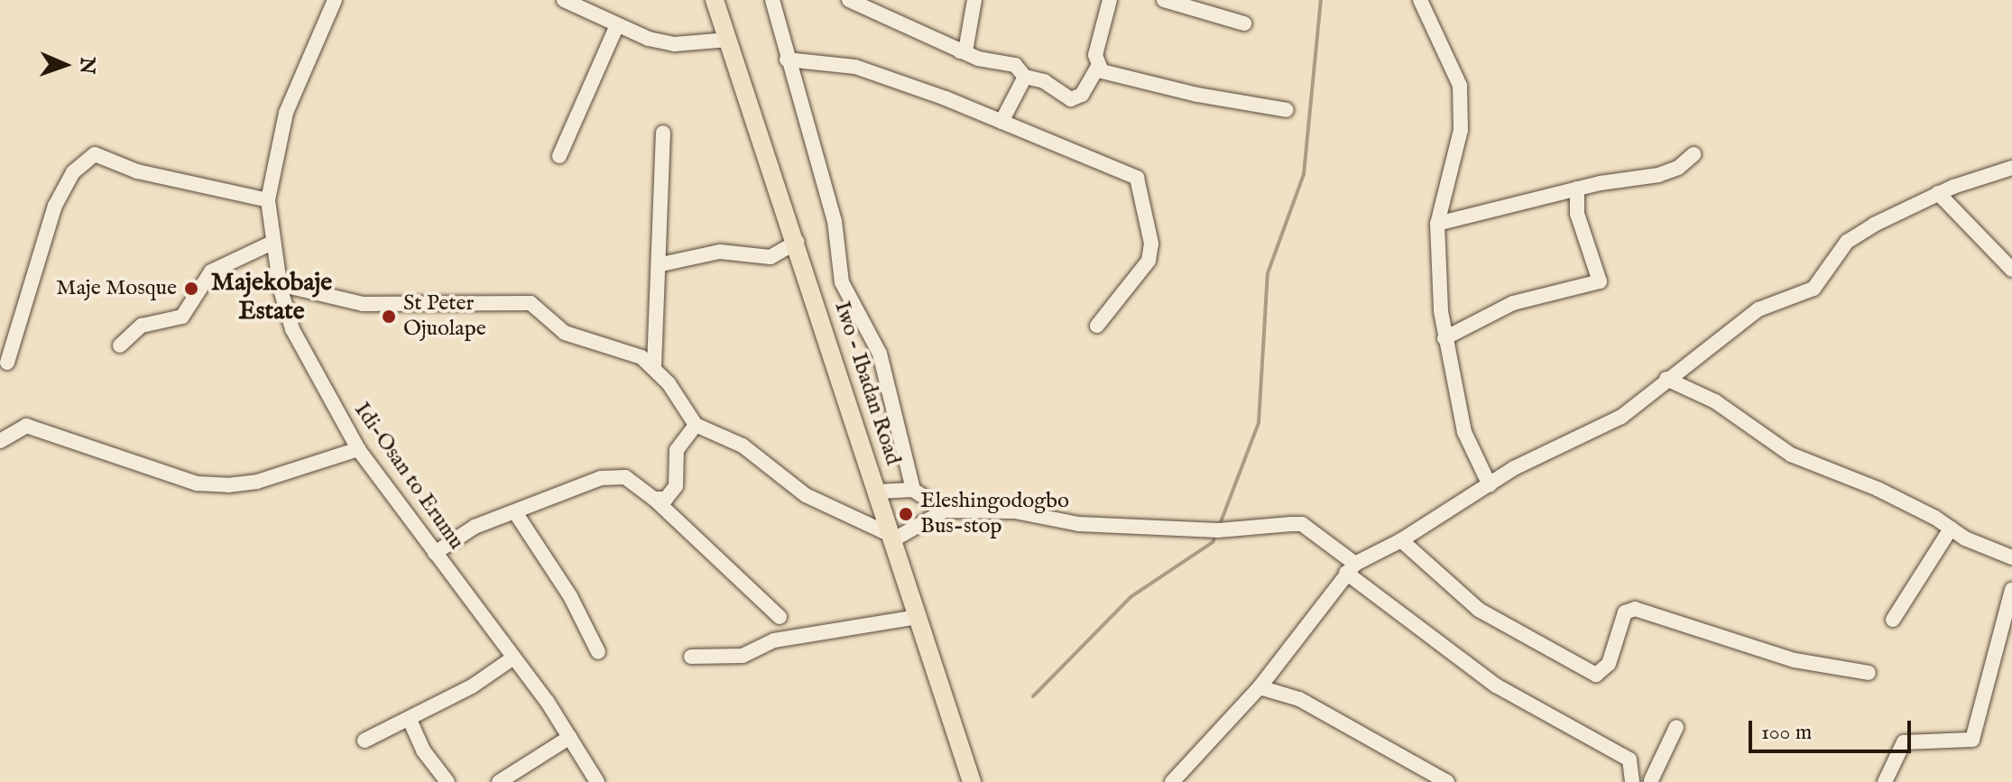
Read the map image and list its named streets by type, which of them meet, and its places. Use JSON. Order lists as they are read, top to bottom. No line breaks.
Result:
{"streets":{"main road":["Iwo - Ibadan Road"],"street":["Idi-Osan to Erumu"]},"districts":["Majekobaje Estate"],"places":["Maje Mosque","St Peter Ojuolape","Eleshingodogbo Bus-stop"],"scale_bar":"100 m","north":"right"}
